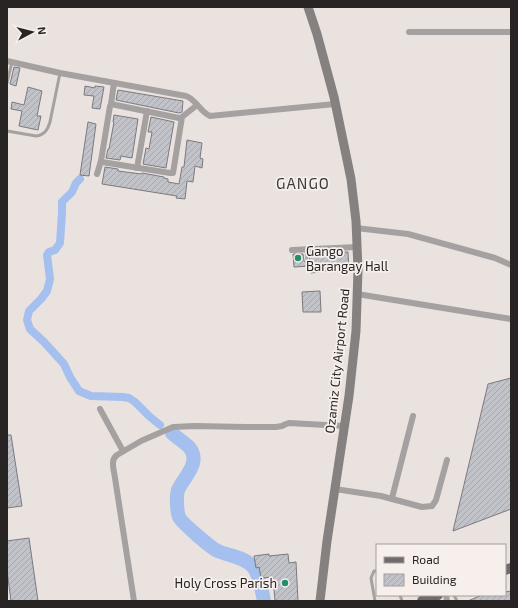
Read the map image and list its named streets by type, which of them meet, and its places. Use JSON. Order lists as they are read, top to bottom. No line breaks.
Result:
{"streets":{"main road":["Ozamiz City Airport Road"]},"districts":["GANGO"],"places":["Gango Barangay Hall","Holy Cross Parish"],"legend":["Road","Building"],"north":"right"}
